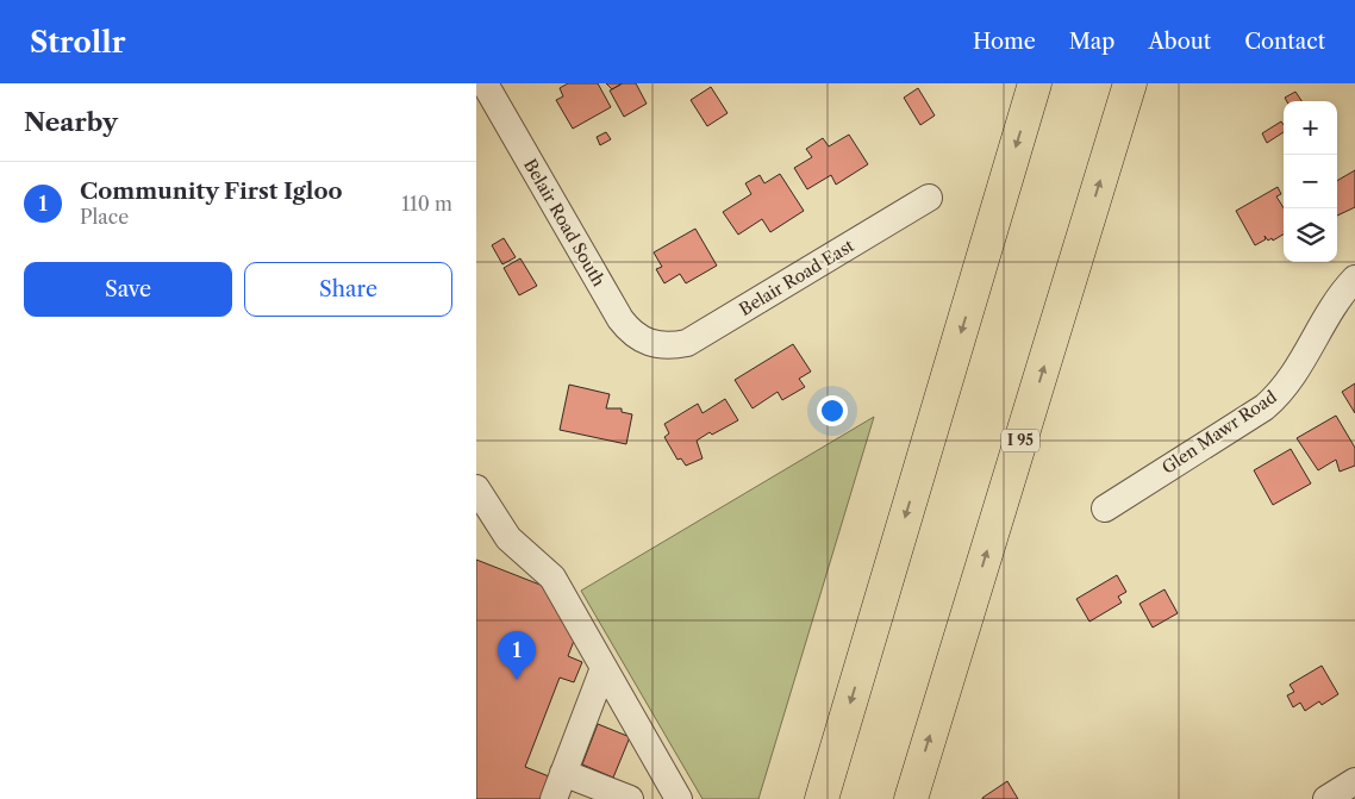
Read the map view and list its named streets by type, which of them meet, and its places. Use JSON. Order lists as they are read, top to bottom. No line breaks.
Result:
{"streets":{"highway":["I 95"],"street":["Belair Road South","Belair Road East","Glen Mawr Road"]},"crossings":[["Belair Road South","Belair Road East"]],"page":{"header":"Strollr","nav":["Home","Map","About","Contact"],"heading":"Nearby","map_buttons":["+","−"],"list":[{"mark":"1","name":"Community First Igloo","note":"Place","value":"110 m"}],"buttons":["Save","Share"],"pins":"1"}}
